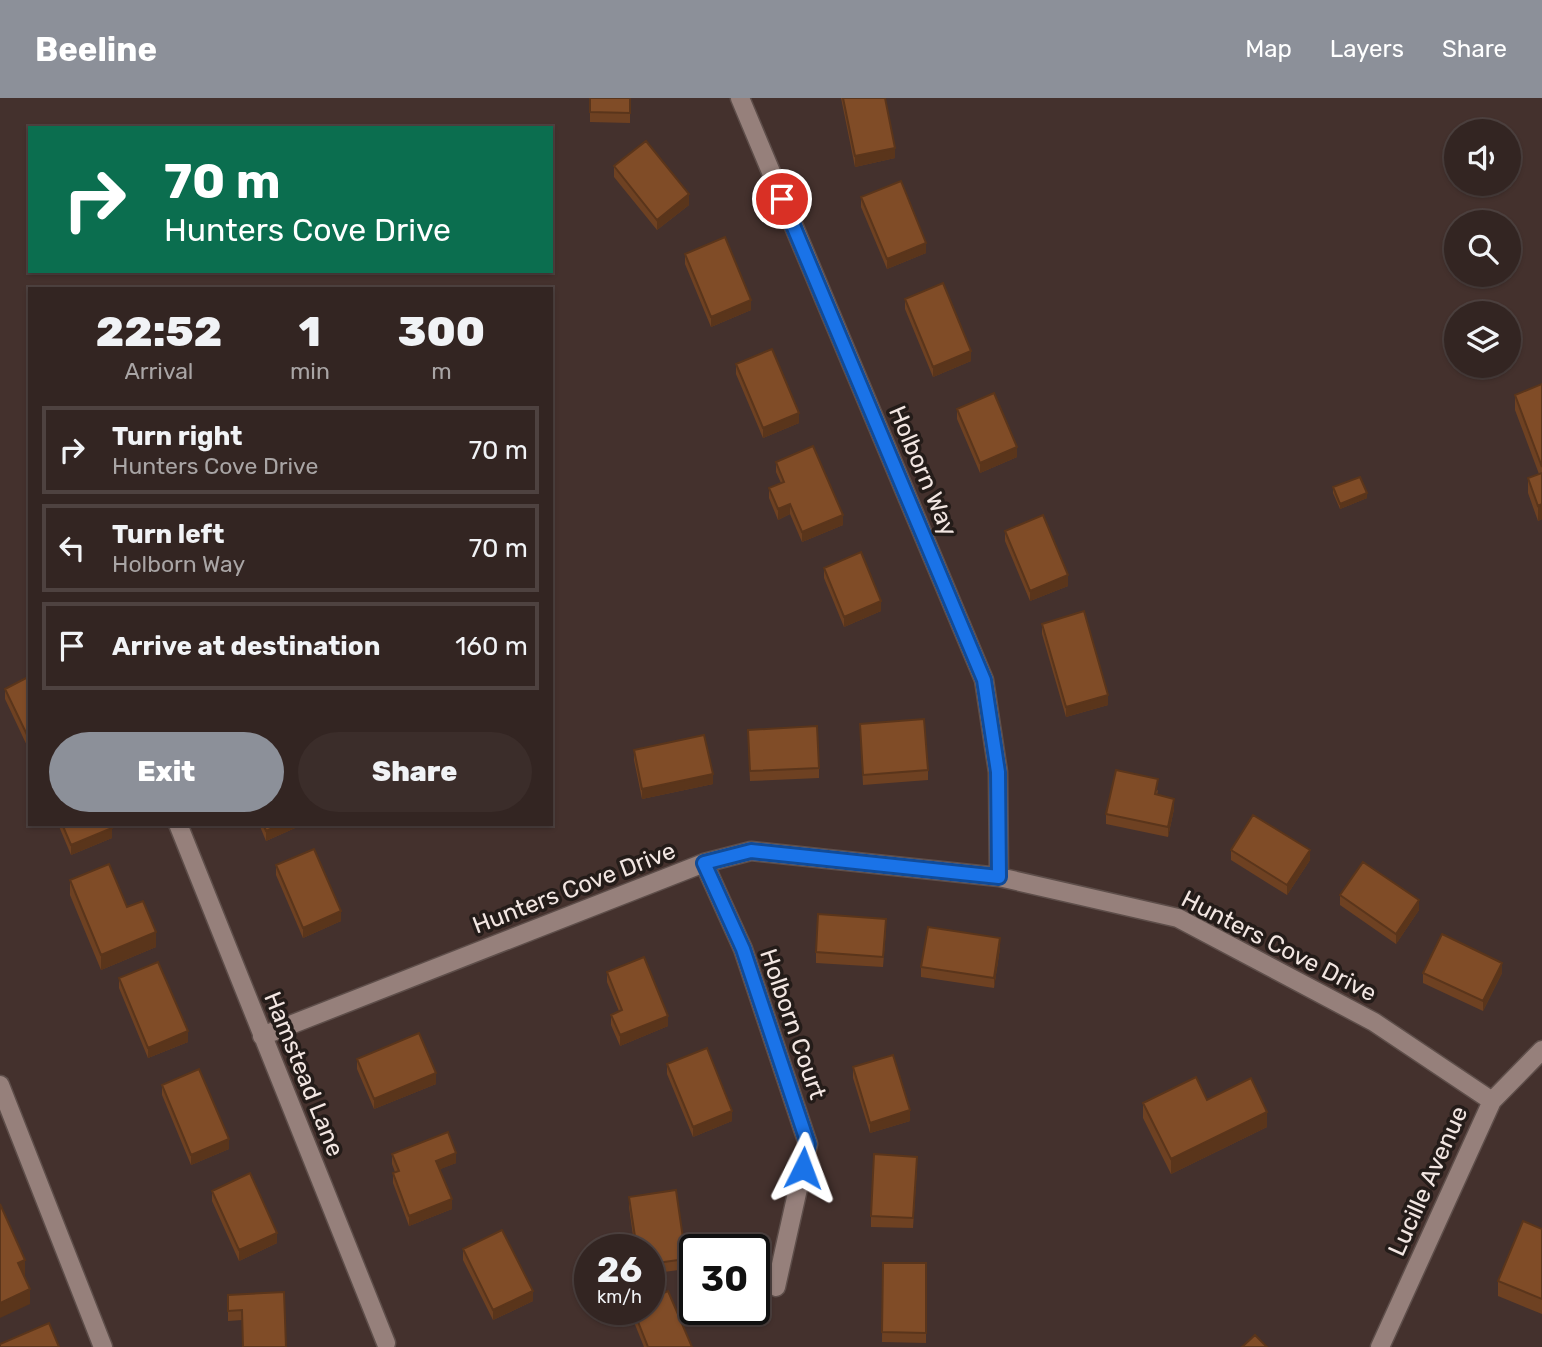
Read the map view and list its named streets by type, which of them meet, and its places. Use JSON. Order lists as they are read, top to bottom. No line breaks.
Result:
{"streets":{"street":["Holborn Way","Hunters Cove Drive","Holborn Court","Hamstead Lane","Lucille Avenue"]},"crossings":[["Holborn Way","Hunters Cove Drive"],["Hunters Cove Drive","Holborn Court"],["Hunters Cove Drive","Hamstead Lane"],["Hunters Cove Drive","Lucille Avenue"]],"page":{"header":"Beeline","nav":["Map","Layers","Share"],"turn":["70 m","Hunters Cove Drive"],"eta":["22:52","Arrival","1","min","300","m"],"list":[{"name":"Turn right","note":"Hunters Cove Drive","value":"70 m"},{"name":"Turn left","note":"Holborn Way","value":"70 m"},{"name":"Arrive at destination","value":"160 m"}],"buttons":["Exit","Share"],"speed":"26 km/h","limit":"30"}}
